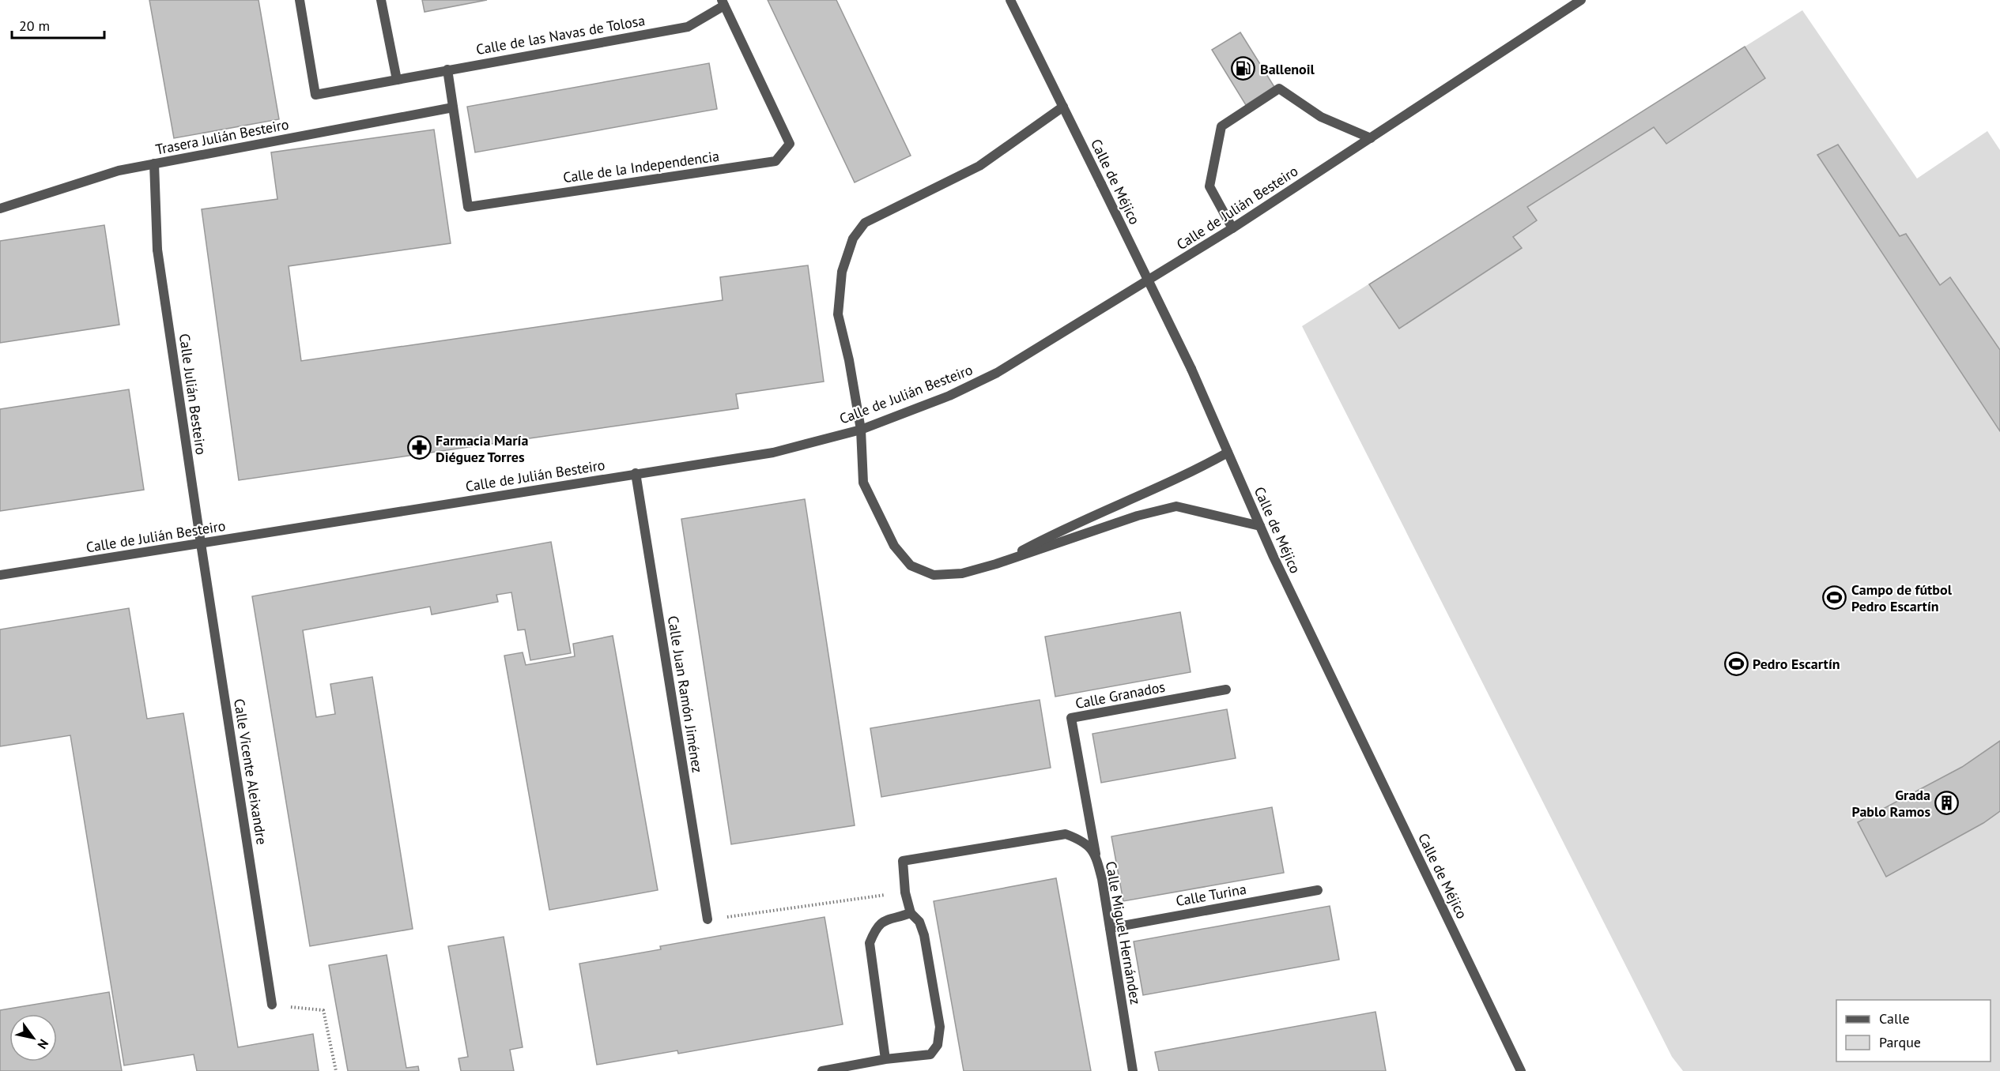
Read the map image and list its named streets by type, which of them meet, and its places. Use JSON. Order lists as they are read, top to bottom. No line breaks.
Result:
{"streets":{"street":["Calle de las Navas de Tolosa","Trasera Julián Besteiro","Calle de la Independencia","Calle de Méjico","Calle de Julián Besteiro","Calle Julián Besteiro","Calle Juan Ramón Jiménez","Calle Granados","Calle Vicente Aleixandre","Calle Turina","Calle Miguel Hernández"]},"crossings":[["Calle de las Navas de Tolosa","Calle de la Independencia"],["Trasera Julián Besteiro","Calle de la Independencia"],["Trasera Julián Besteiro","Calle Julián Besteiro"],["Calle de Julián Besteiro","Calle Julián Besteiro"],["Calle de Julián Besteiro","Calle Juan Ramón Jiménez"],["Calle de Julián Besteiro","Calle Vicente Aleixandre"],["Calle Julián Besteiro","Calle Vicente Aleixandre"],["Calle Granados","Calle Miguel Hernández"],["Calle Turina","Calle Miguel Hernández"]],"places":{"fuel station":["Ballenoil"],"pharmacy":["Farmacia María Diéguez Torres"],"sports":["Campo de fútbol Pedro Escartín","Pedro Escartín"],"building":["Grada Pablo Ramos"]},"legend":["Calle","Parque"],"scale_bar":"20 m","north":"bottom right"}
